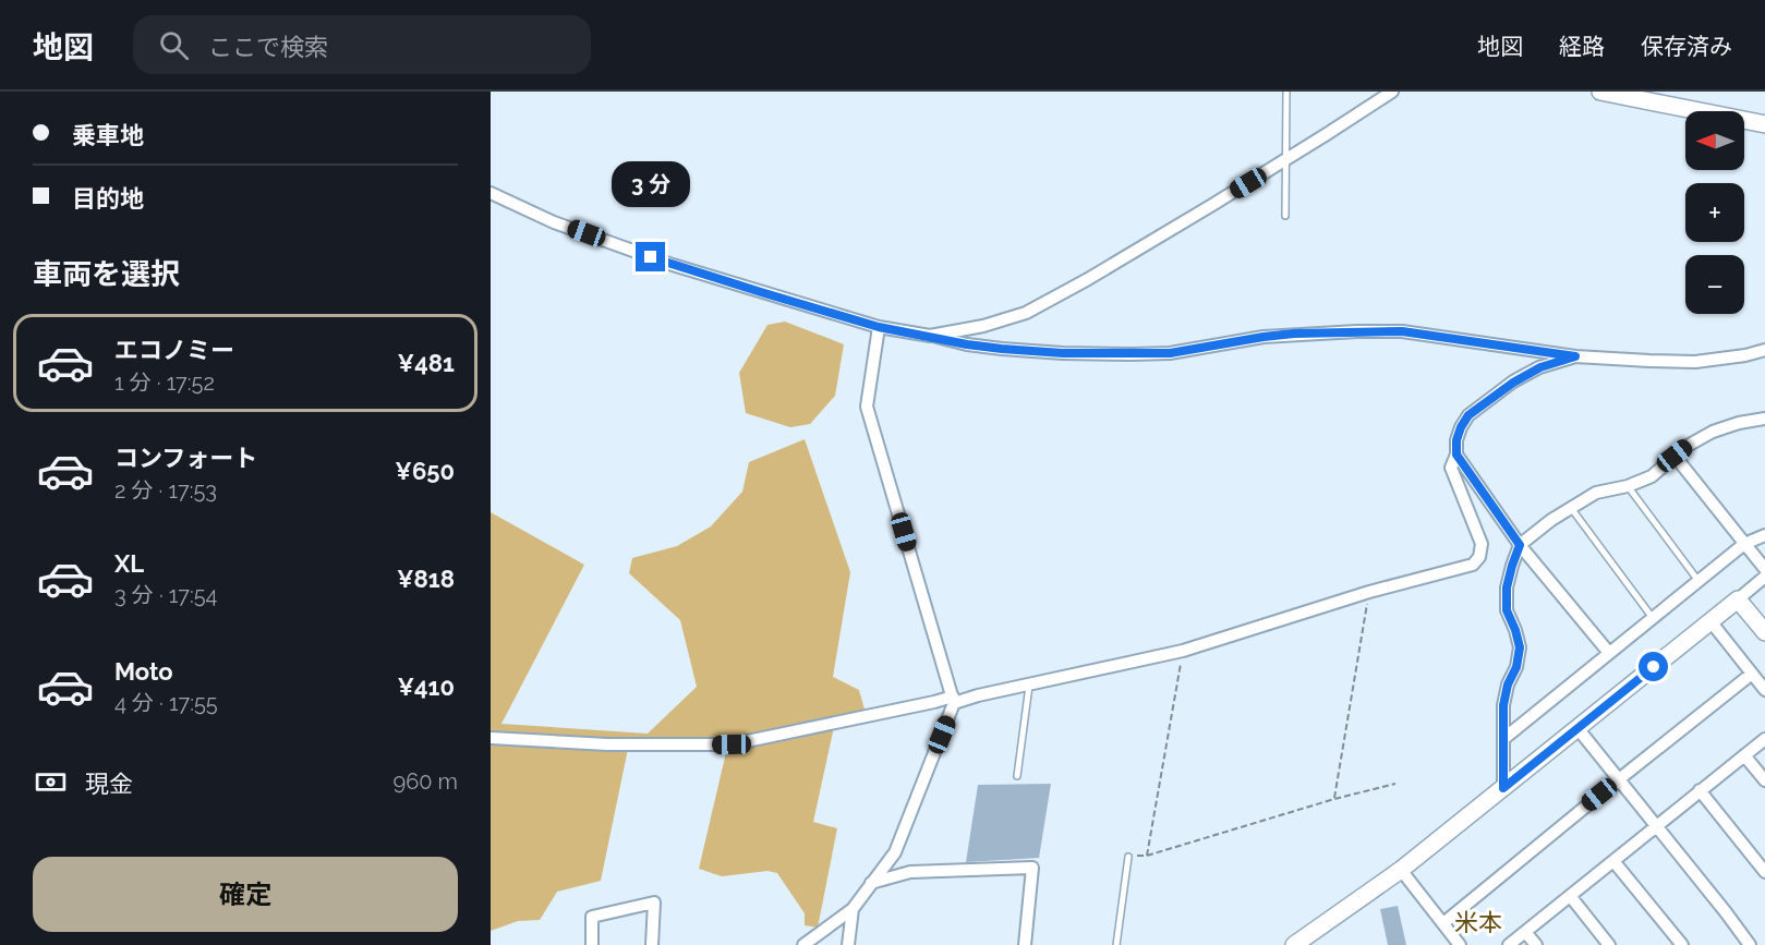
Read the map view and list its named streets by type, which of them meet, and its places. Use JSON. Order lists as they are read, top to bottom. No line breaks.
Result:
{"districts":["米本"],"north":"left","page":{"header":"地図","search":"ここで検索","nav":["地図","経路","保存済み"],"banner":["乗車地","目的地"],"map_buttons":["+","−"],"bubble":"3 分","heading":"車両を選択","list":[{"name":"エコノミー","note":"1 分 · 17:52","value":"¥481"},{"name":"コンフォート","note":"2 分 · 17:53","value":"¥650"},{"name":"XL","note":"3 分 · 17:54","value":"¥818"},{"name":"Moto","note":"4 分 · 17:55","value":"¥410"}],"pay":["現金","960 m"],"buttons":"確定"}}
